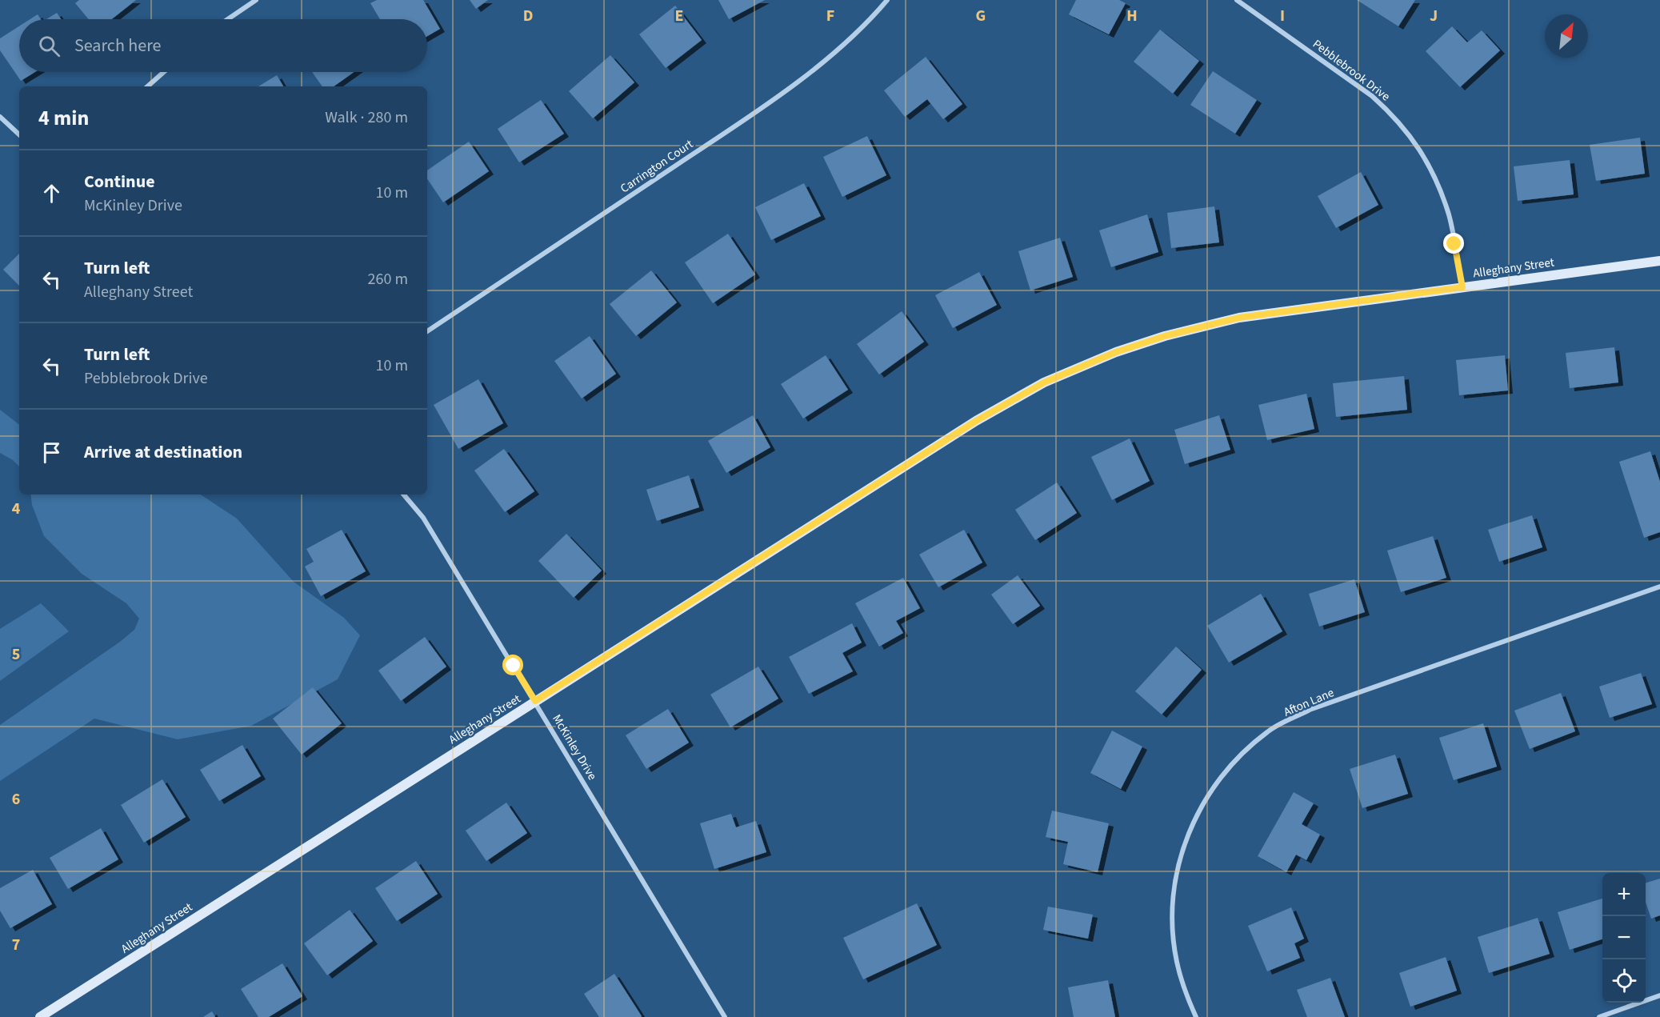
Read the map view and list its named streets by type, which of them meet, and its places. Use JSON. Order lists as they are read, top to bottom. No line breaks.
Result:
{"streets":{"street":["Pebblebrook Drive","Carrington Court","Alleghany Street","Afton Lane","McKinley Drive"]},"crossings":[["Pebblebrook Drive","Alleghany Street"],["Alleghany Street","McKinley Drive"]],"north":"top right","page":{"search":"Search here","heading":["4 min","Walk · 280 m"],"list":[["Continue","McKinley Drive","10 m"],["Turn left","Alleghany Street","260 m"],["Turn left","Pebblebrook Drive","10 m"],"Arrive at destination"],"map_buttons":["+","−"]},"grid":{"columns":["D","E","F","G","H","I","J"],"rows":["4","5","6","7"]}}
